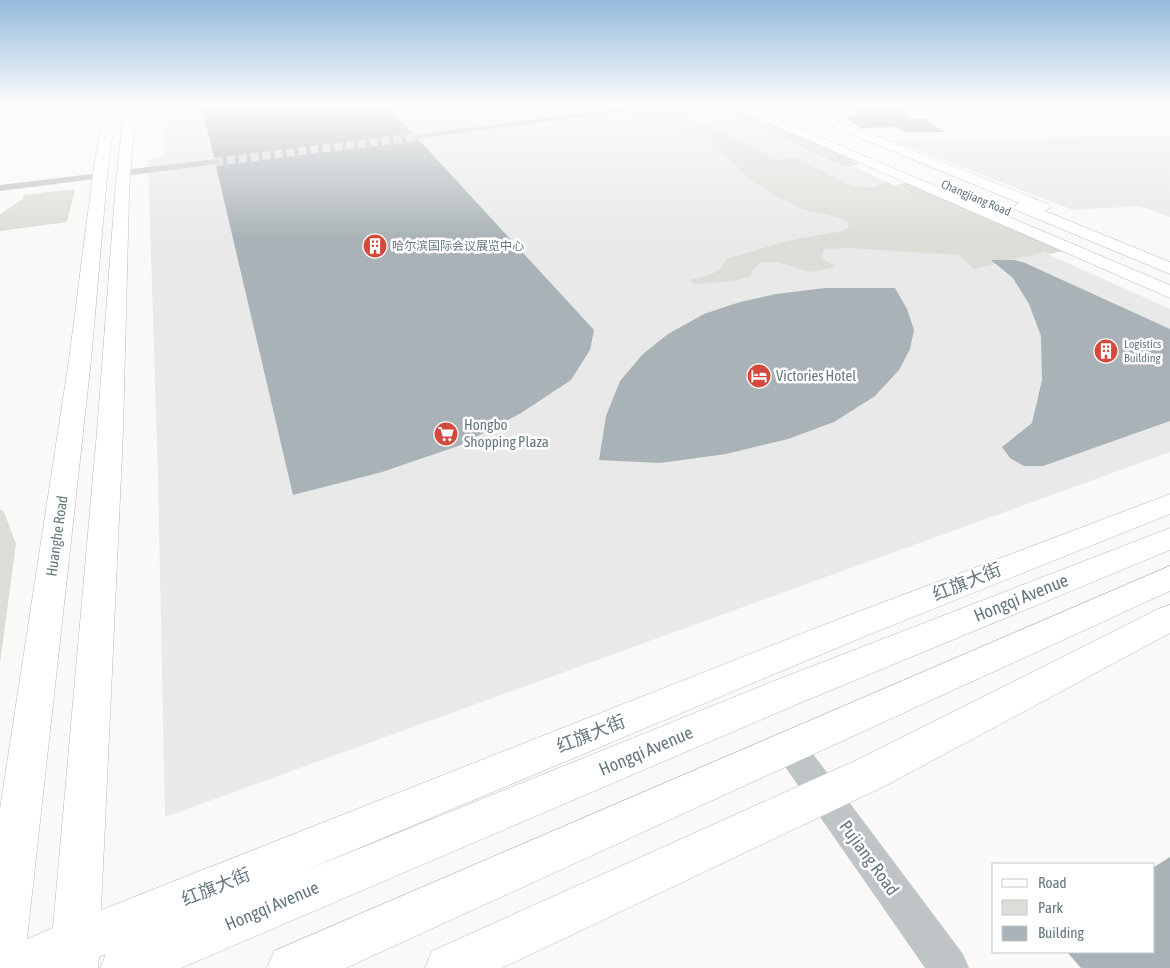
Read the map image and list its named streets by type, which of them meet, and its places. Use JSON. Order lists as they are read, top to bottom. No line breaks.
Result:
{"streets":{"main road":["Changjiang Road","Huanghe Road","红旗大街","Hongqi Avenue"],"street":["Pujiang Road"]},"crossings":[["Huanghe Road","红旗大街"]],"places":{"building":["哈尔滨国际会议展览中心","Logistics Building"],"hotel":["Victories Hotel"],"supermarket":["Hongbo Shopping Plaza"]},"legend":["Road","Park","Building"]}
